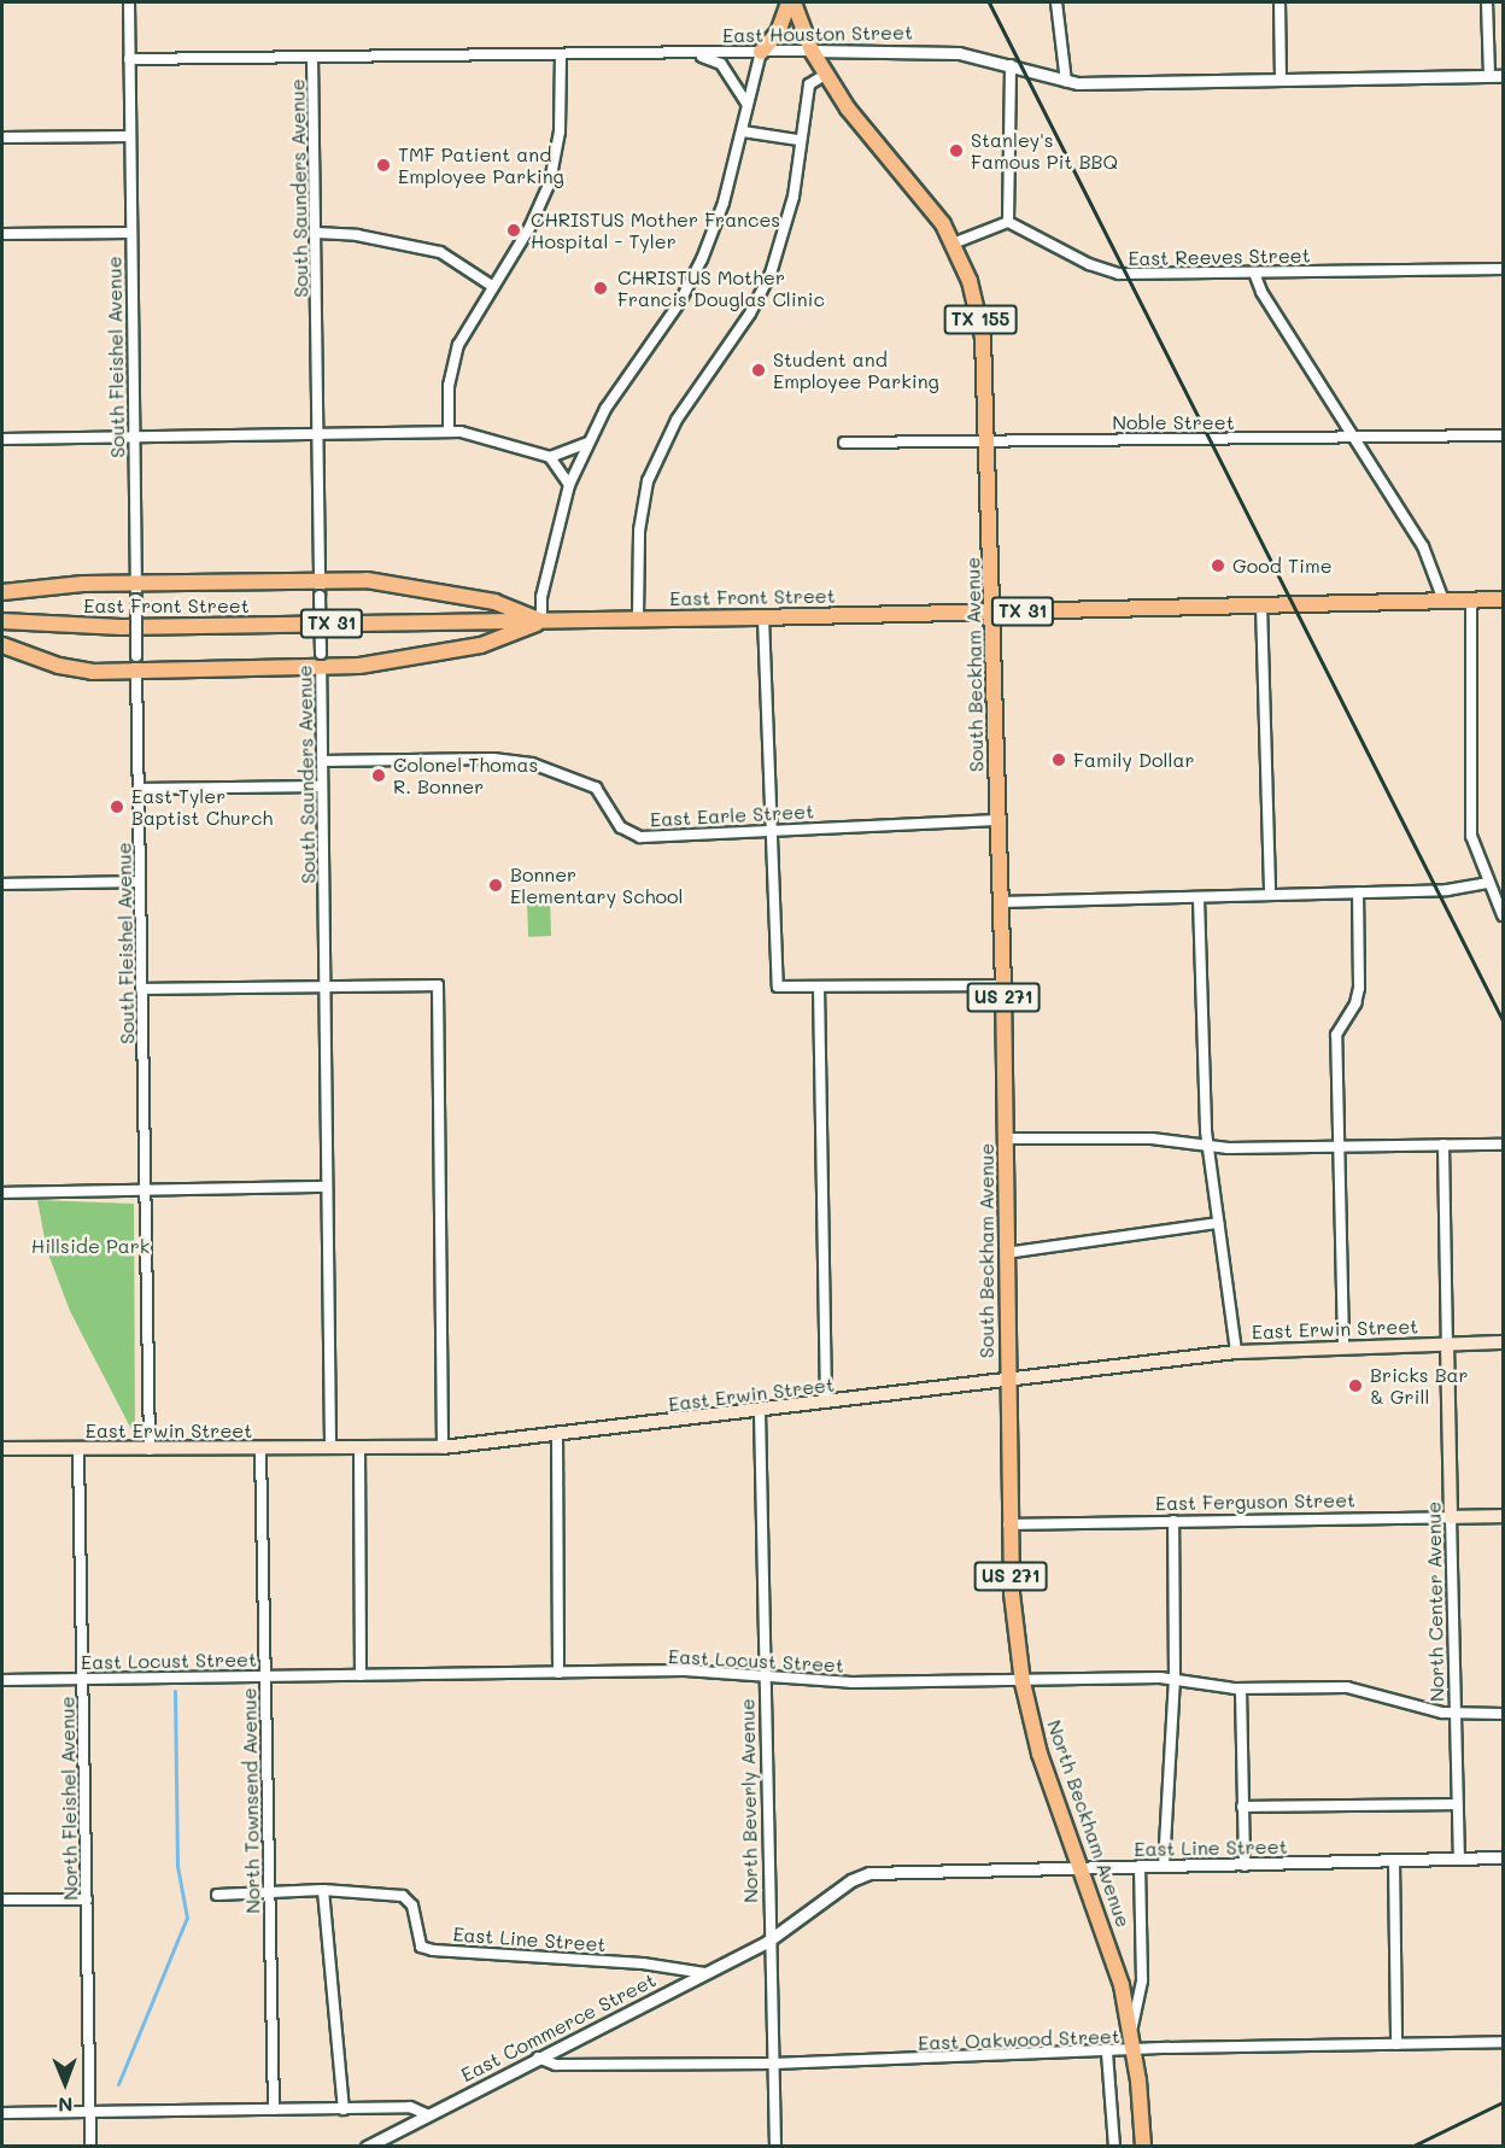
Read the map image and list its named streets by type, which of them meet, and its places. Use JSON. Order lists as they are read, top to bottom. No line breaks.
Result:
{"streets":{"main road":["TX 155","East Front Street","TX 31","South Beckham Avenue","US 271","East Erwin Street","East Ferguson Street","North Center Avenue","North Beckham Avenue"],"street":["East Houston Street","South Saunders Avenue","East Reeves Street","South Fleishel Avenue","Noble Street","East Earle Street","East Locust Street","North Fleishel Avenue","North Townsend Avenue","North Beverly Avenue","East Line Street","East Commerce Street","East Oakwood Street"]},"crossings":[["East Houston Street","South Saunders Avenue"],["East Houston Street","South Fleishel Avenue"],["East Houston Street","South Beckham Avenue"],["South Saunders Avenue","East Earle Street"],["South Saunders Avenue","East Erwin Street"],["South Fleishel Avenue","East Erwin Street"],["Noble Street","South Beckham Avenue"],["East Front Street","South Beckham Avenue"],["South Beckham Avenue","East Earle Street"],["South Beckham Avenue","East Erwin Street"],["South Beckham Avenue","North Beckham Avenue"],["East Erwin Street","North Center Avenue"],["East Erwin Street","North Fleishel Avenue"],["East Erwin Street","North Townsend Avenue"],["East Erwin Street","North Beverly Avenue"],["East Erwin Street","North Beckham Avenue"],["East Ferguson Street","North Center Avenue"],["East Ferguson Street","North Beckham Avenue"],["North Center Avenue","East Locust Street"],["North Center Avenue","East Line Street"],["East Locust Street","North Fleishel Avenue"],["East Locust Street","North Townsend Avenue"],["East Locust Street","North Beverly Avenue"],["East Locust Street","North Beckham Avenue"],["North Townsend Avenue","East Line Street"],["North Beverly Avenue","East Line Street"],["North Beverly Avenue","East Commerce Street"],["North Beverly Avenue","East Oakwood Street"],["North Beckham Avenue","East Line Street"],["North Beckham Avenue","East Oakwood Street"],["East Line Street","East Commerce Street"],["East Commerce Street","East Oakwood Street"]],"parks":["Hillside Park"],"places":["Stanley's Famous Pit BBQ","TMF Patient and Employee Parking","CHRISTUS Mother Frances Hospital - Tyler","CHRISTUS Mother Francis Douglas Clinic","Student and Employee Parking","Good Time","Family Dollar","Colonel Thomas R. Bonner","East Tyler Baptist Church","Bonner Elementary School","Bricks Bar & Grill"],"north":"bottom"}
